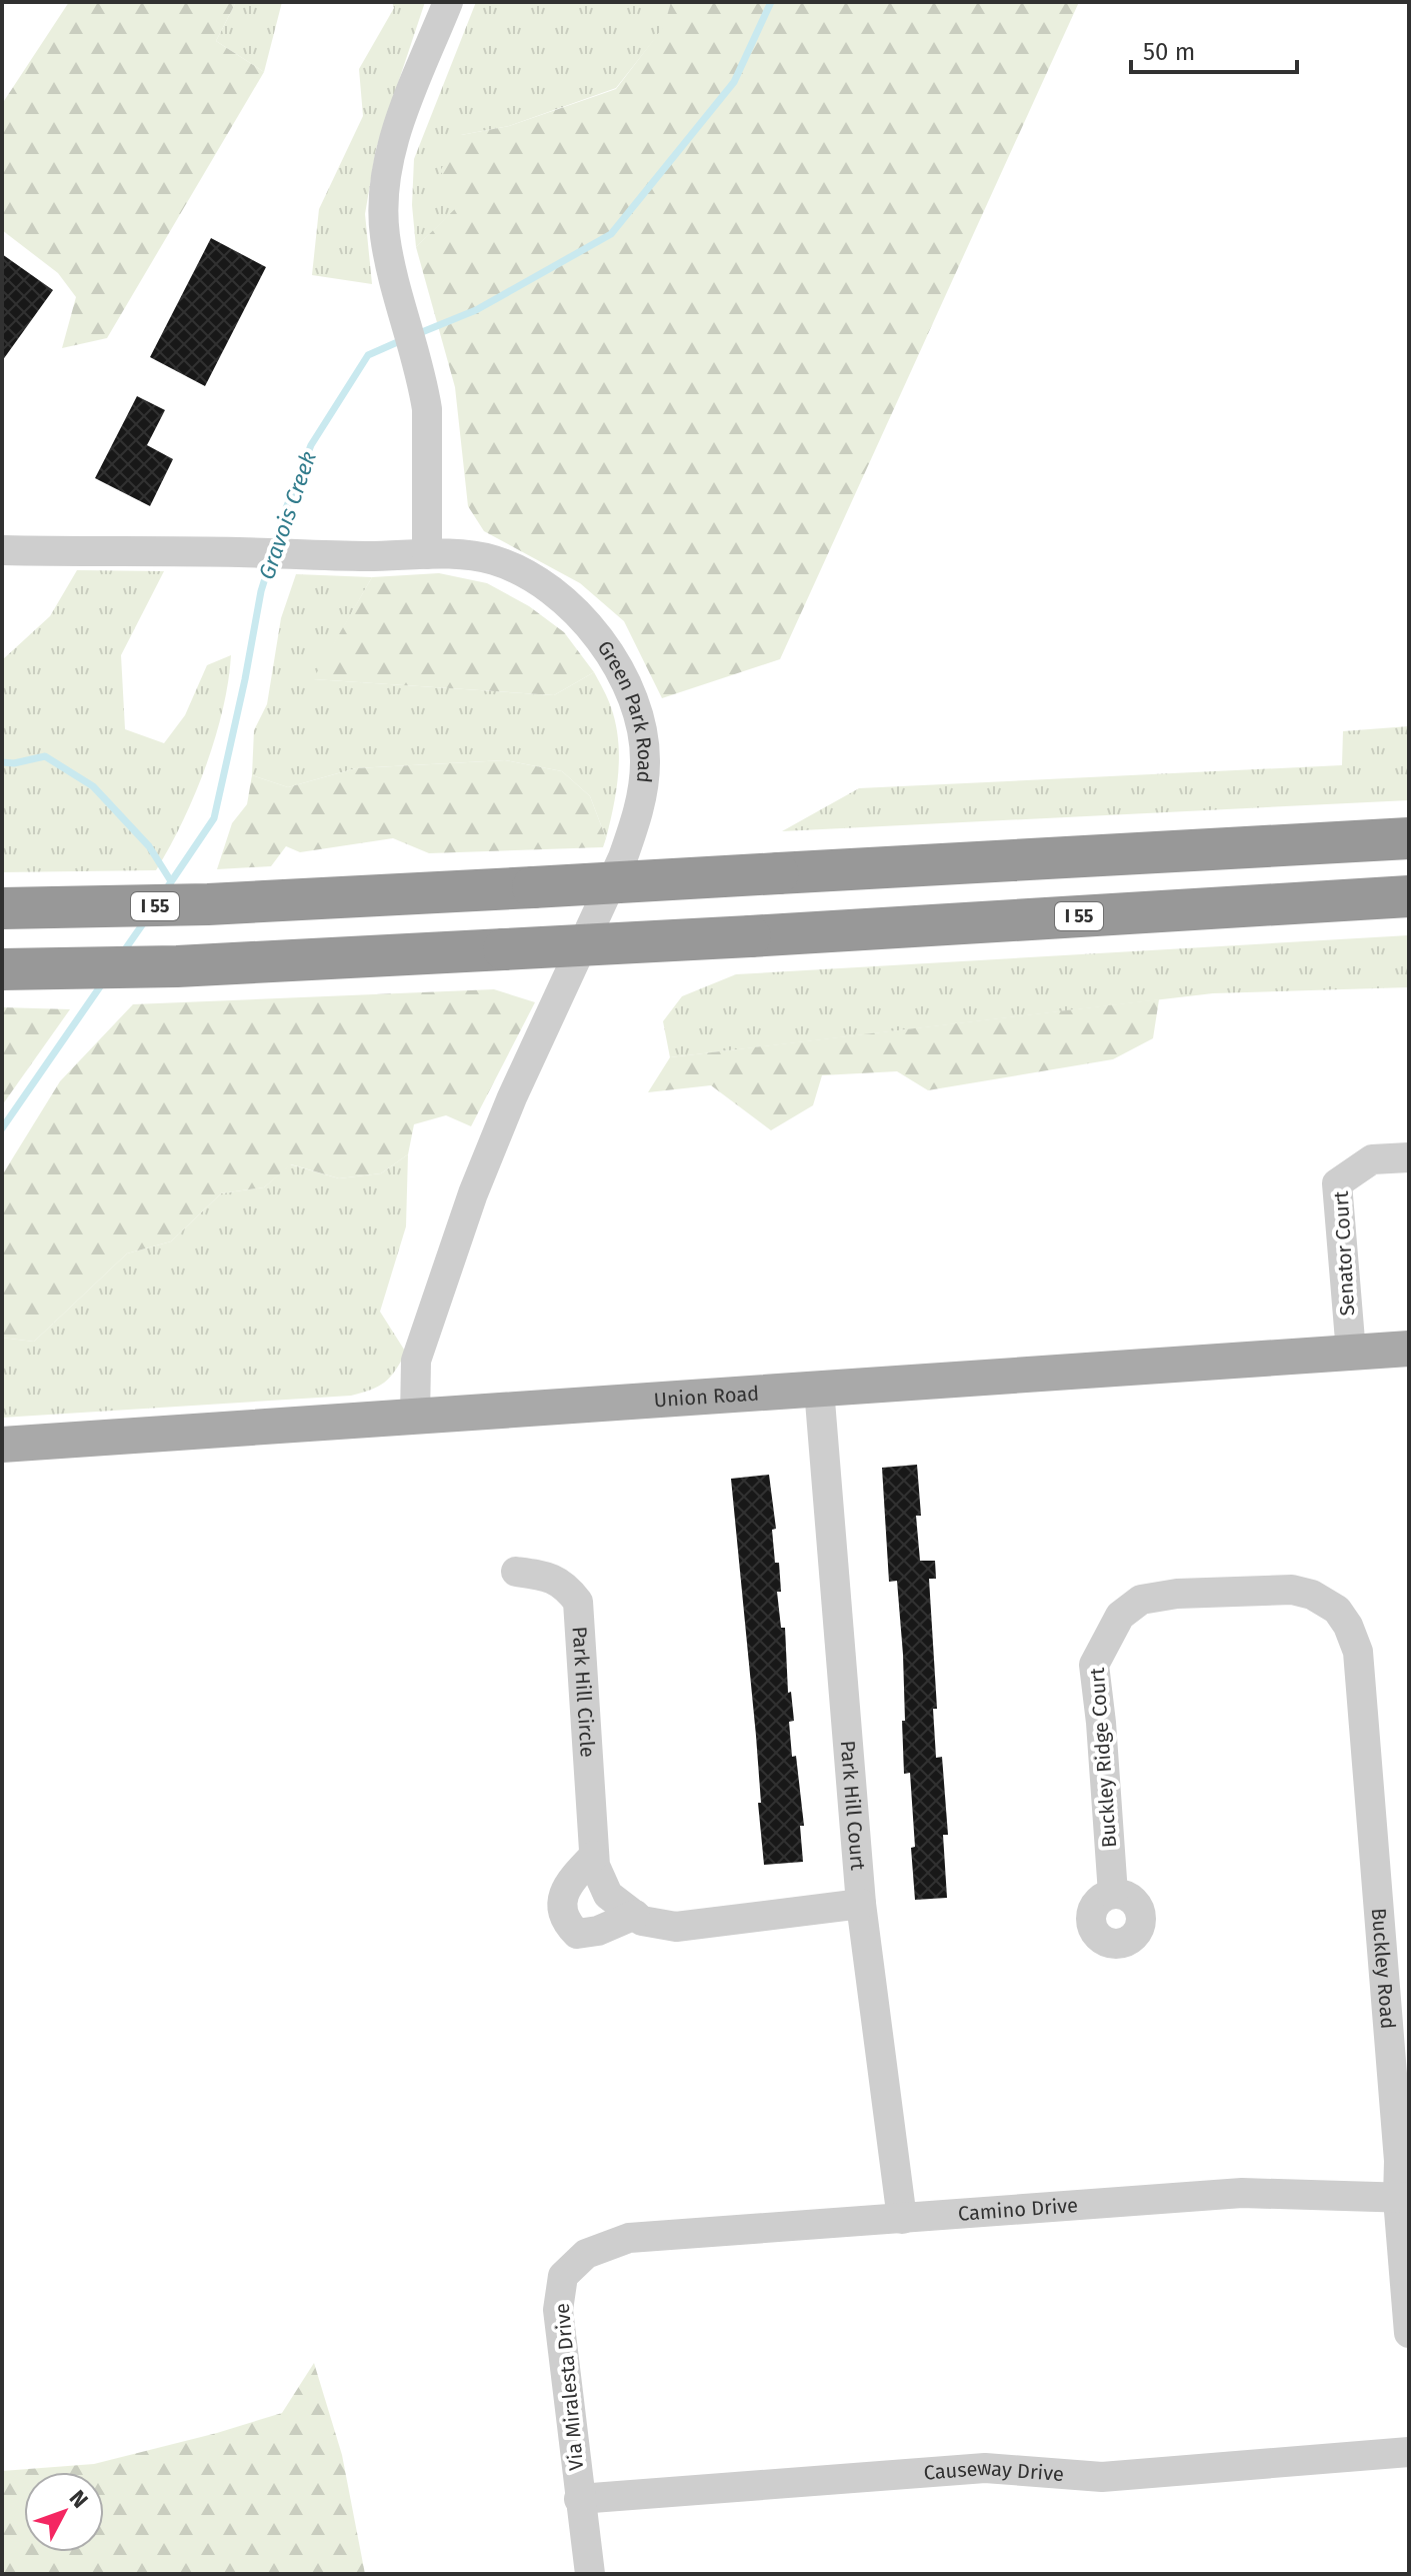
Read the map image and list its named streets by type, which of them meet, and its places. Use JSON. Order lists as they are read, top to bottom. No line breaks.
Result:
{"streets":{"highway":["I 55"],"main road":["Union Road"],"street":["Green Park Road","Senator Court","Park Hill Circle","Buckley Ridge Court","Park Hill Court","Buckley Road","Camino Drive","Via Miralesta Drive","Causeway Drive"]},"crossings":[["Green Park Road","Union Road"],["Senator Court","Union Road"],["Union Road","Park Hill Court"],["Park Hill Circle","Park Hill Court"],["Buckley Ridge Court","Buckley Road"],["Park Hill Court","Camino Drive"],["Buckley Road","Camino Drive"],["Camino Drive","Via Miralesta Drive"],["Via Miralesta Drive","Causeway Drive"]],"water":["Gravois Creek"],"scale_bar":"50 m","north":"top right"}
